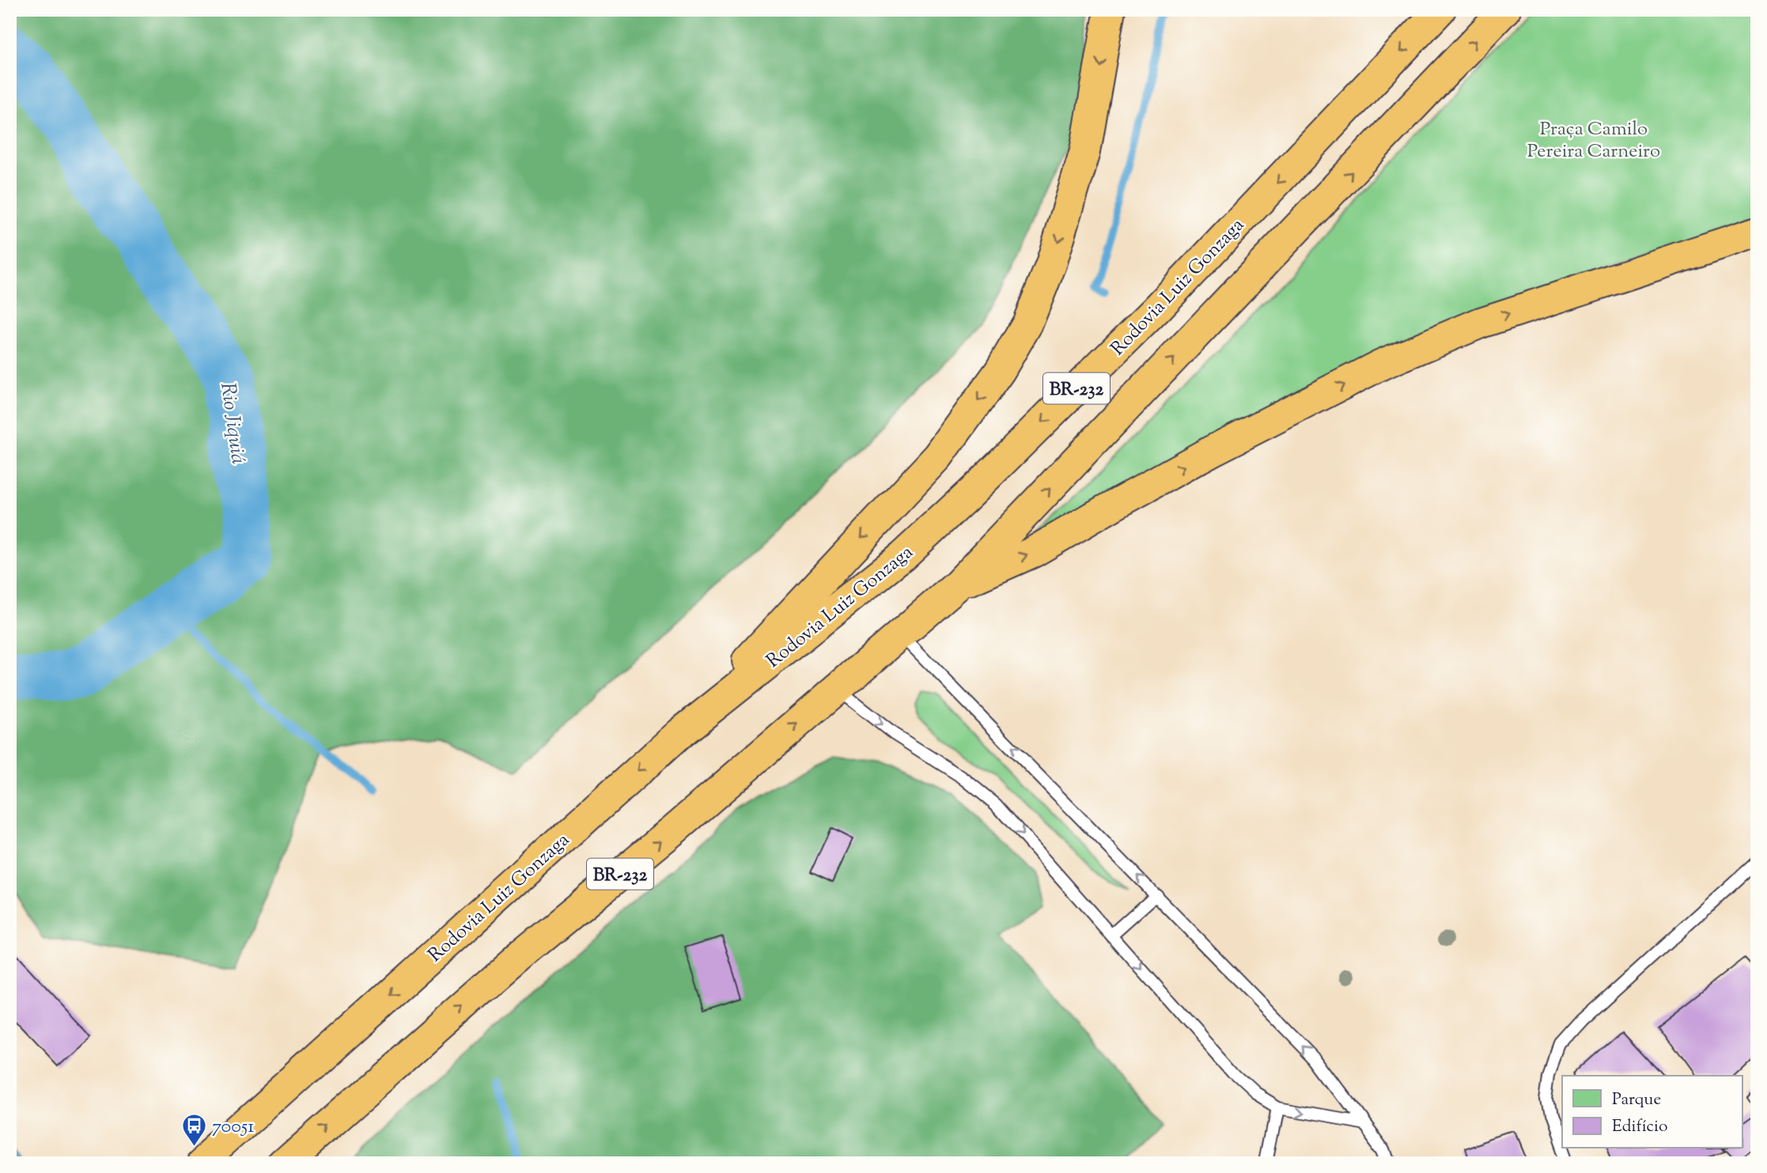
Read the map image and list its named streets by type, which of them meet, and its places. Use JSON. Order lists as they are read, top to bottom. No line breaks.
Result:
{"streets":{"highway":["Rodovia Luiz Gonzaga","BR-232"]},"water":["Rio Jiquiá"],"parks":["Praça Camilo Pereira Carneiro"],"places":{"bus stop":["70051"]},"legend":["Parque","Edifício"]}
